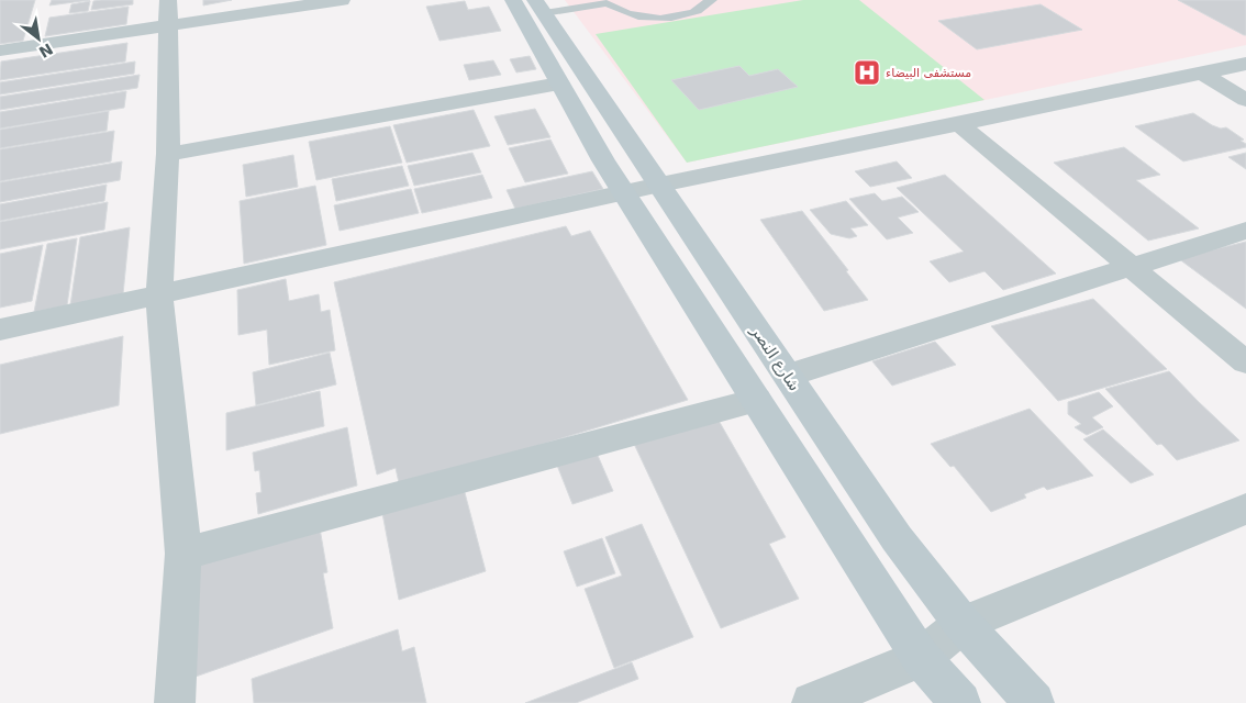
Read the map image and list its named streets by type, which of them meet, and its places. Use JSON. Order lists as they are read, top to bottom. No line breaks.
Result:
{"streets":{"street":["شارع النصر"]},"places":{"hospital":["مستشفى البيضاء"]},"north":"bottom right"}
